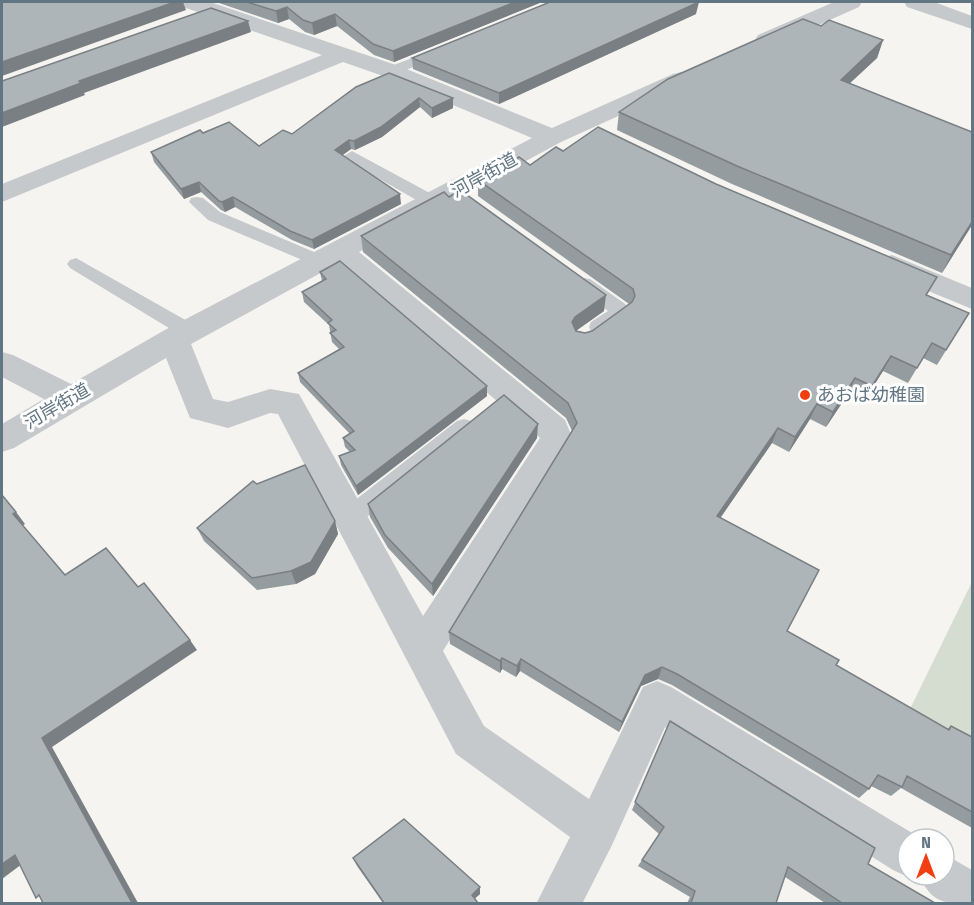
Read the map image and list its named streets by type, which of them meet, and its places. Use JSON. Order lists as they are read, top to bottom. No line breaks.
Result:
{"streets":{"street":["河岸街道"]},"places":["あおば幼稚園"],"north":"top"}
